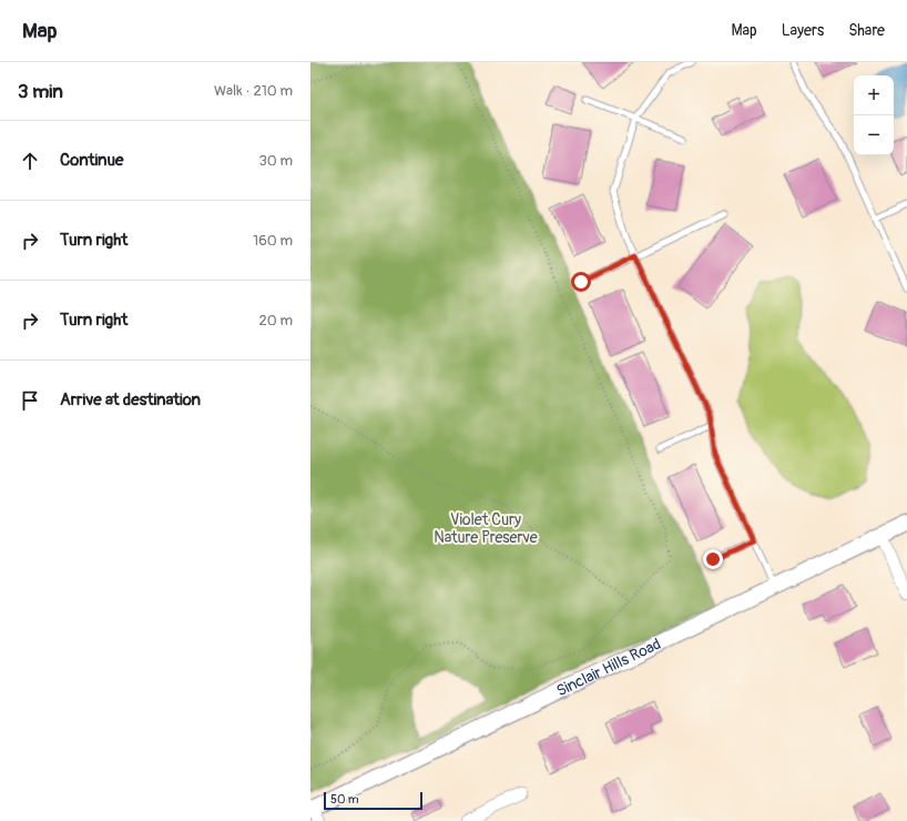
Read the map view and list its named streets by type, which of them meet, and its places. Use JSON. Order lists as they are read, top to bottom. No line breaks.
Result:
{"streets":{"street":["Sinclair Hills Road"]},"parks":["Violet Cury Nature Preserve"],"scale_bar":"50 m","page":{"header":"Map","nav":["Map","Layers","Share"],"heading":["3 min","Walk · 210 m"],"map_buttons":["+","−"],"list":[["Continue","30 m"],["Turn right","160 m"],["Turn right","20 m"],"Arrive at destination"],"scale":"50 m"}}
